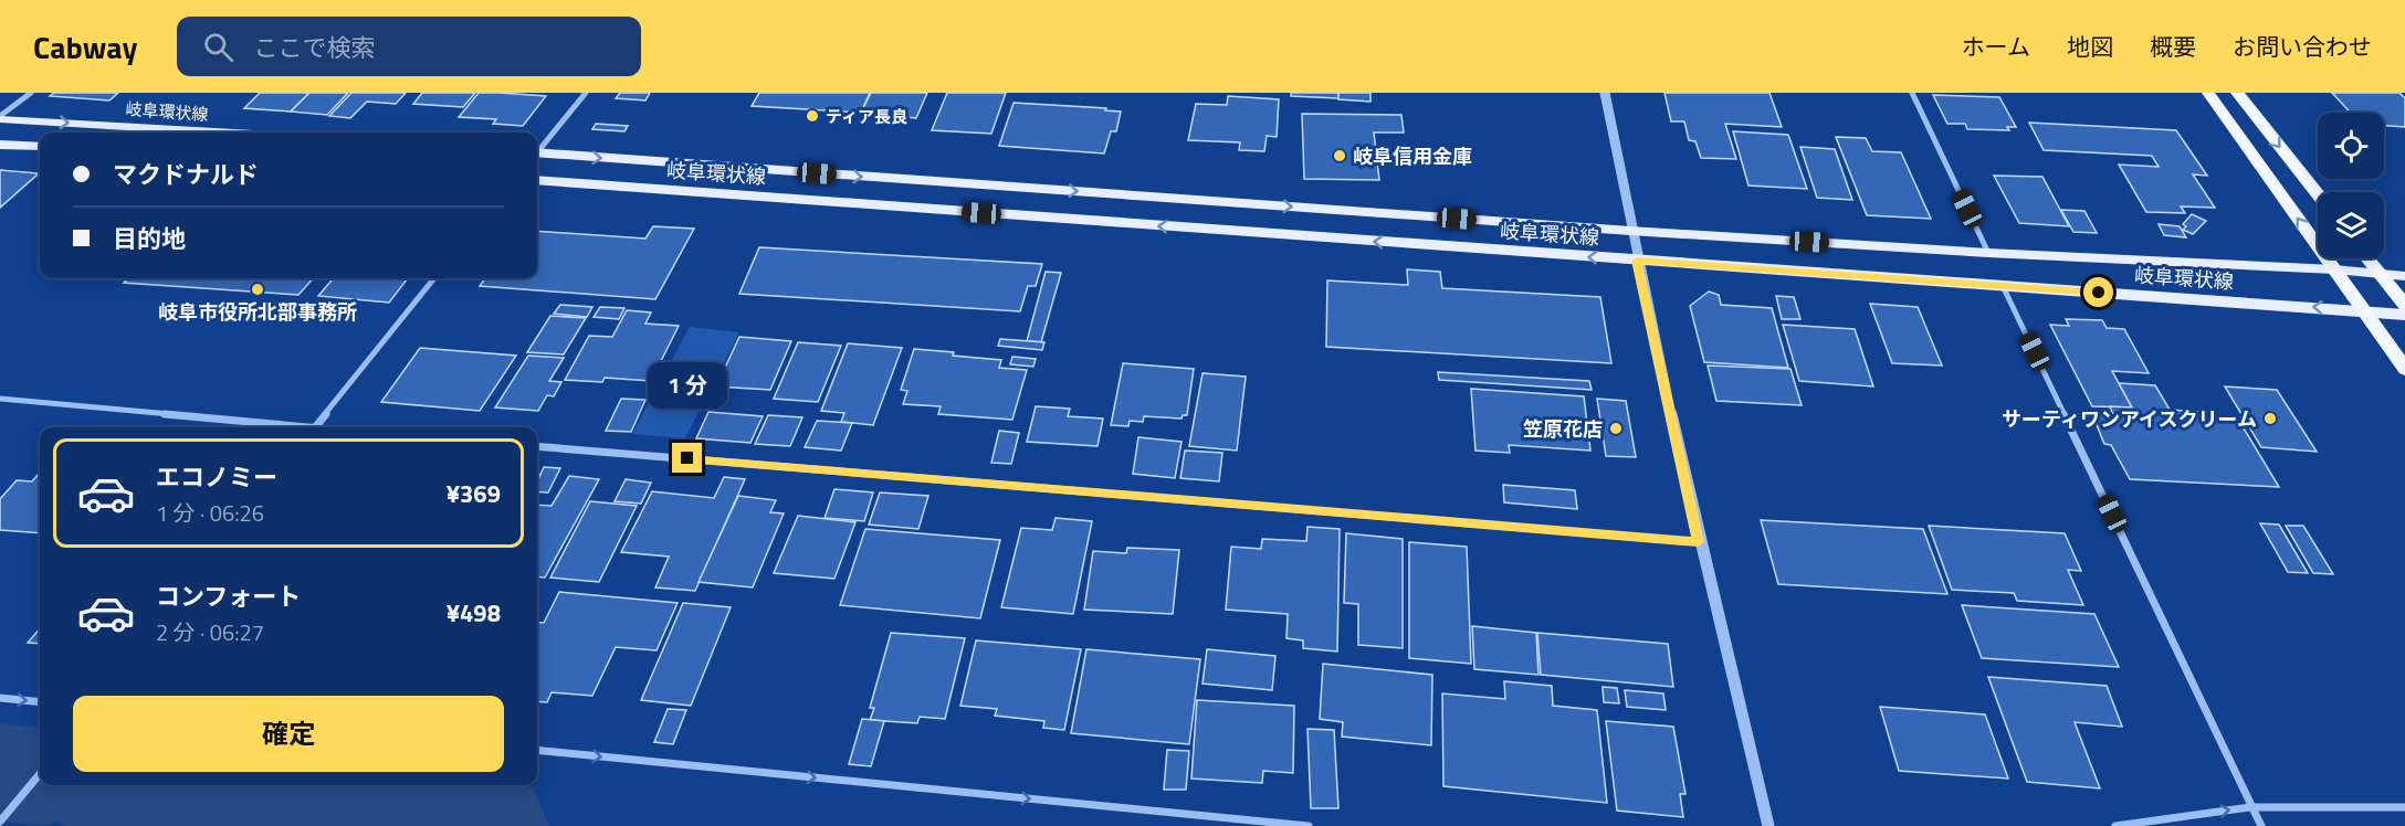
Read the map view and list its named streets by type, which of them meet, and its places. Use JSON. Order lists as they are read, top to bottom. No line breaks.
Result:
{"streets":{"main road":["岐阜環状線"]},"places":["ティア長良","岐阜信用金庫","岐阜市役所北部事務所","サーティワンアイスクリーム","笠原花店"],"page":{"header":"Cabway","search":"ここで検索","nav":["ホーム","地図","概要","お問い合わせ"],"banner":["マクドナルド","目的地"],"bubble":"1 分","list":[{"name":"エコノミー","note":"1 分 · 06:26","value":"¥369"},{"name":"コンフォート","note":"2 分 · 06:27","value":"¥498"}],"buttons":"確定"}}
